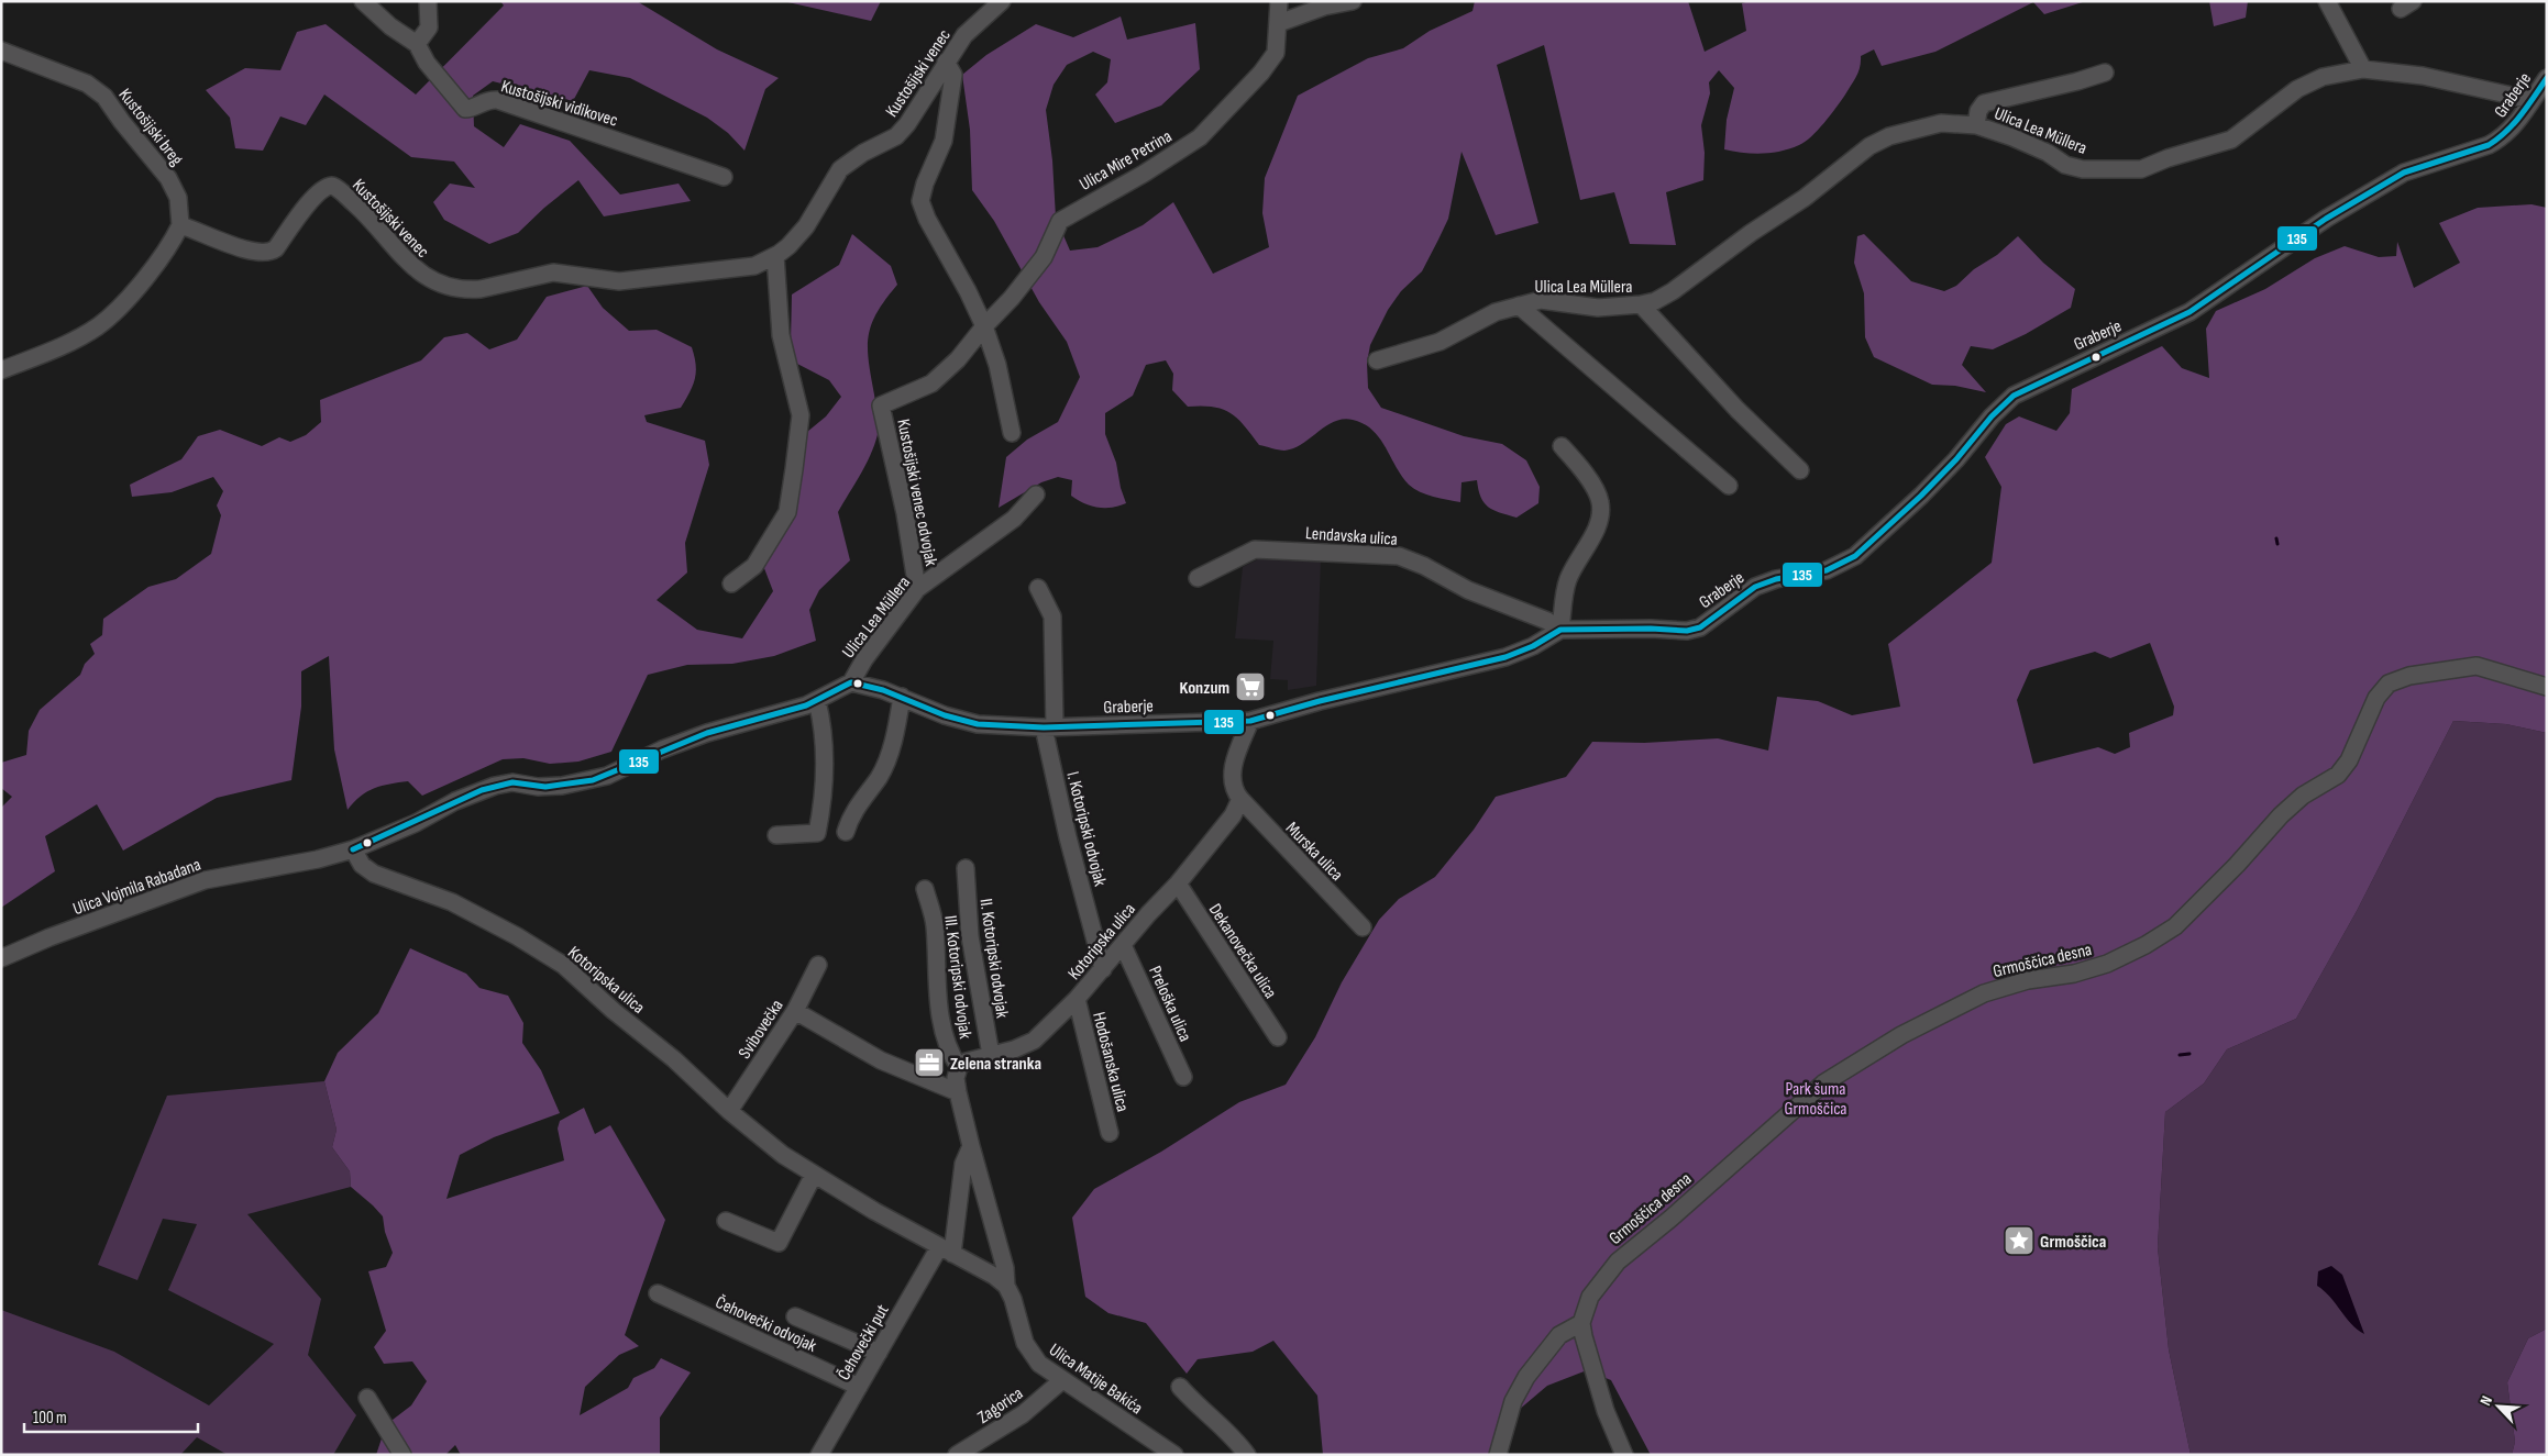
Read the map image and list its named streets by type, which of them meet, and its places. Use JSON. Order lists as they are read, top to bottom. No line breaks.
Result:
{"streets":{"street":["Kustošijski venec","Graberje","Kustošijski vidikovec","Kustošijski breg","Ulica Lea Müllera","Ulica Mire Petrina","Kustošijski venec odvojak","Lendavska ulica","I. Kotoripski odvojak","Murska ulica","Ulica Vojmila Rabadana","Kotoripska ulica","Dekanovečka ulica","II. Kotoripski odvojak","Grmoščica desna","III. Kotoripski odvojak","Preloška ulica","Svibovečka","Hodošanska ulica","Čehovečki odvojak","Čehovečki put","Ulica Matije Bakića","Zagorica"]},"crossings":[["Kustošijski venec","Kustošijski breg"],["Graberje","Ulica Lea Müllera"],["Graberje","Lendavska ulica"],["Graberje","I. Kotoripski odvojak"],["Ulica Lea Müllera","Kustošijski venec odvojak"],["Ulica Mire Petrina","Kustošijski venec odvojak"],["I. Kotoripski odvojak","Kotoripska ulica"],["Murska ulica","Kotoripska ulica"],["Ulica Vojmila Rabadana","Kotoripska ulica"],["Kotoripska ulica","Dekanovečka ulica"],["Kotoripska ulica","II. Kotoripski odvojak"],["Kotoripska ulica","III. Kotoripski odvojak"],["Kotoripska ulica","Preloška ulica"],["Kotoripska ulica","Svibovečka"],["Kotoripska ulica","Hodošanska ulica"],["Kotoripska ulica","Čehovečki put"],["Kotoripska ulica","Ulica Matije Bakića"],["Čehovečki odvojak","Čehovečki put"],["Ulica Matije Bakića","Zagorica"]],"parks":["Park šuma Grmoščica"],"places":{"supermarket":["Konzum"],"office":["Zelena stranka"],"place":["Grmoščica"]},"lines":["transit line 135"],"scale_bar":"100 m","north":"top left"}
